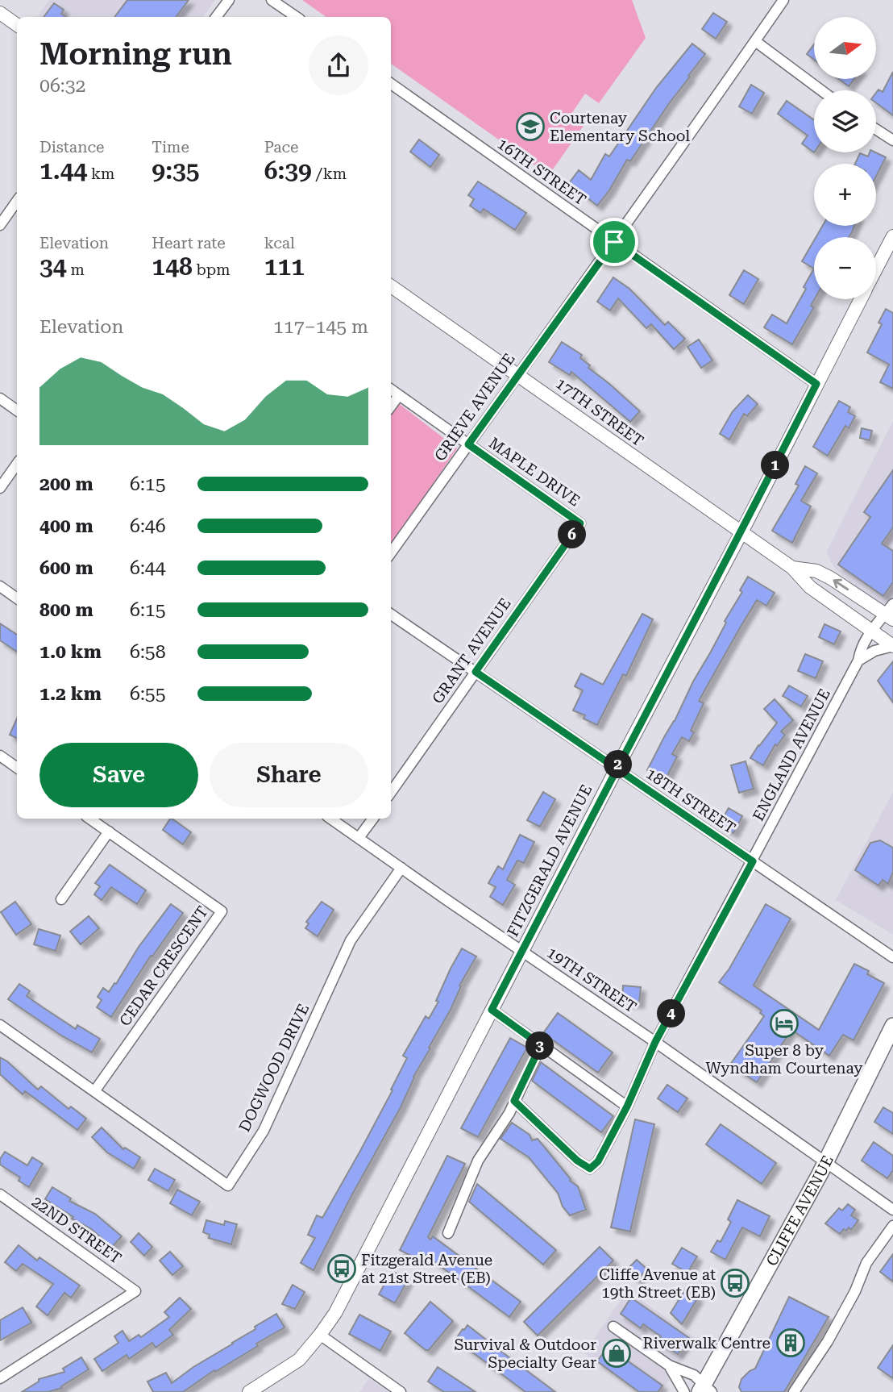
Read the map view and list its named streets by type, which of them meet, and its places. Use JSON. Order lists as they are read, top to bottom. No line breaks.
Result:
{"streets":{"main road":["CLIFFE AVENUE"],"street":["16TH STREET","GRIEVE AVENUE","17TH STREET","MAPLE DRIVE","GRANT AVENUE","ENGLAND AVENUE","18TH STREET","FITZGERALD AVENUE","CEDAR CRESCENT","19TH STREET","DOGWOOD DRIVE","22ND STREET"]},"crossings":[["16TH STREET","GRIEVE AVENUE"],["16TH STREET","FITZGERALD AVENUE"],["GRIEVE AVENUE","17TH STREET"],["GRIEVE AVENUE","MAPLE DRIVE"],["17TH STREET","ENGLAND AVENUE"],["17TH STREET","FITZGERALD AVENUE"],["MAPLE DRIVE","GRANT AVENUE"],["GRANT AVENUE","18TH STREET"],["ENGLAND AVENUE","18TH STREET"],["ENGLAND AVENUE","19TH STREET"],["18TH STREET","FITZGERALD AVENUE"],["FITZGERALD AVENUE","19TH STREET"],["CEDAR CRESCENT","DOGWOOD DRIVE"],["19TH STREET","DOGWOOD DRIVE"],["19TH STREET","CLIFFE AVENUE"]],"places":{"school or university":["Courtenay Elementary School"],"hotel":["Super 8 by Wyndham Courtenay"],"bus stop":["Fitzgerald Avenue at 21st Street (EB)","Cliffe Avenue at 19th Street (EB)"],"building":["Riverwalk Centre"],"shop":["Survival & Outdoor Specialty Gear"]},"north":"right","page":{"map_buttons":["+","−"],"heading":["Morning run","06:32"],"stats":[["Distance","1.44 km"],["Time","9:35"],["Pace","6:39 /km"],["Elevation","34 m"],["Heart rate","148 bpm"],["kcal","111"]],"chart":["Elevation","117–145 m"],"pins":["1","6","2","4","3"],"list":[{"name":"200 m","note":"6:15"},{"name":"400 m","note":"6:46"},{"name":"600 m","note":"6:44"},{"name":"800 m","note":"6:15"},{"name":"1.0 km","note":"6:58"},{"name":"1.2 km","note":"6:55"}],"buttons":["Save","Share"]}}
